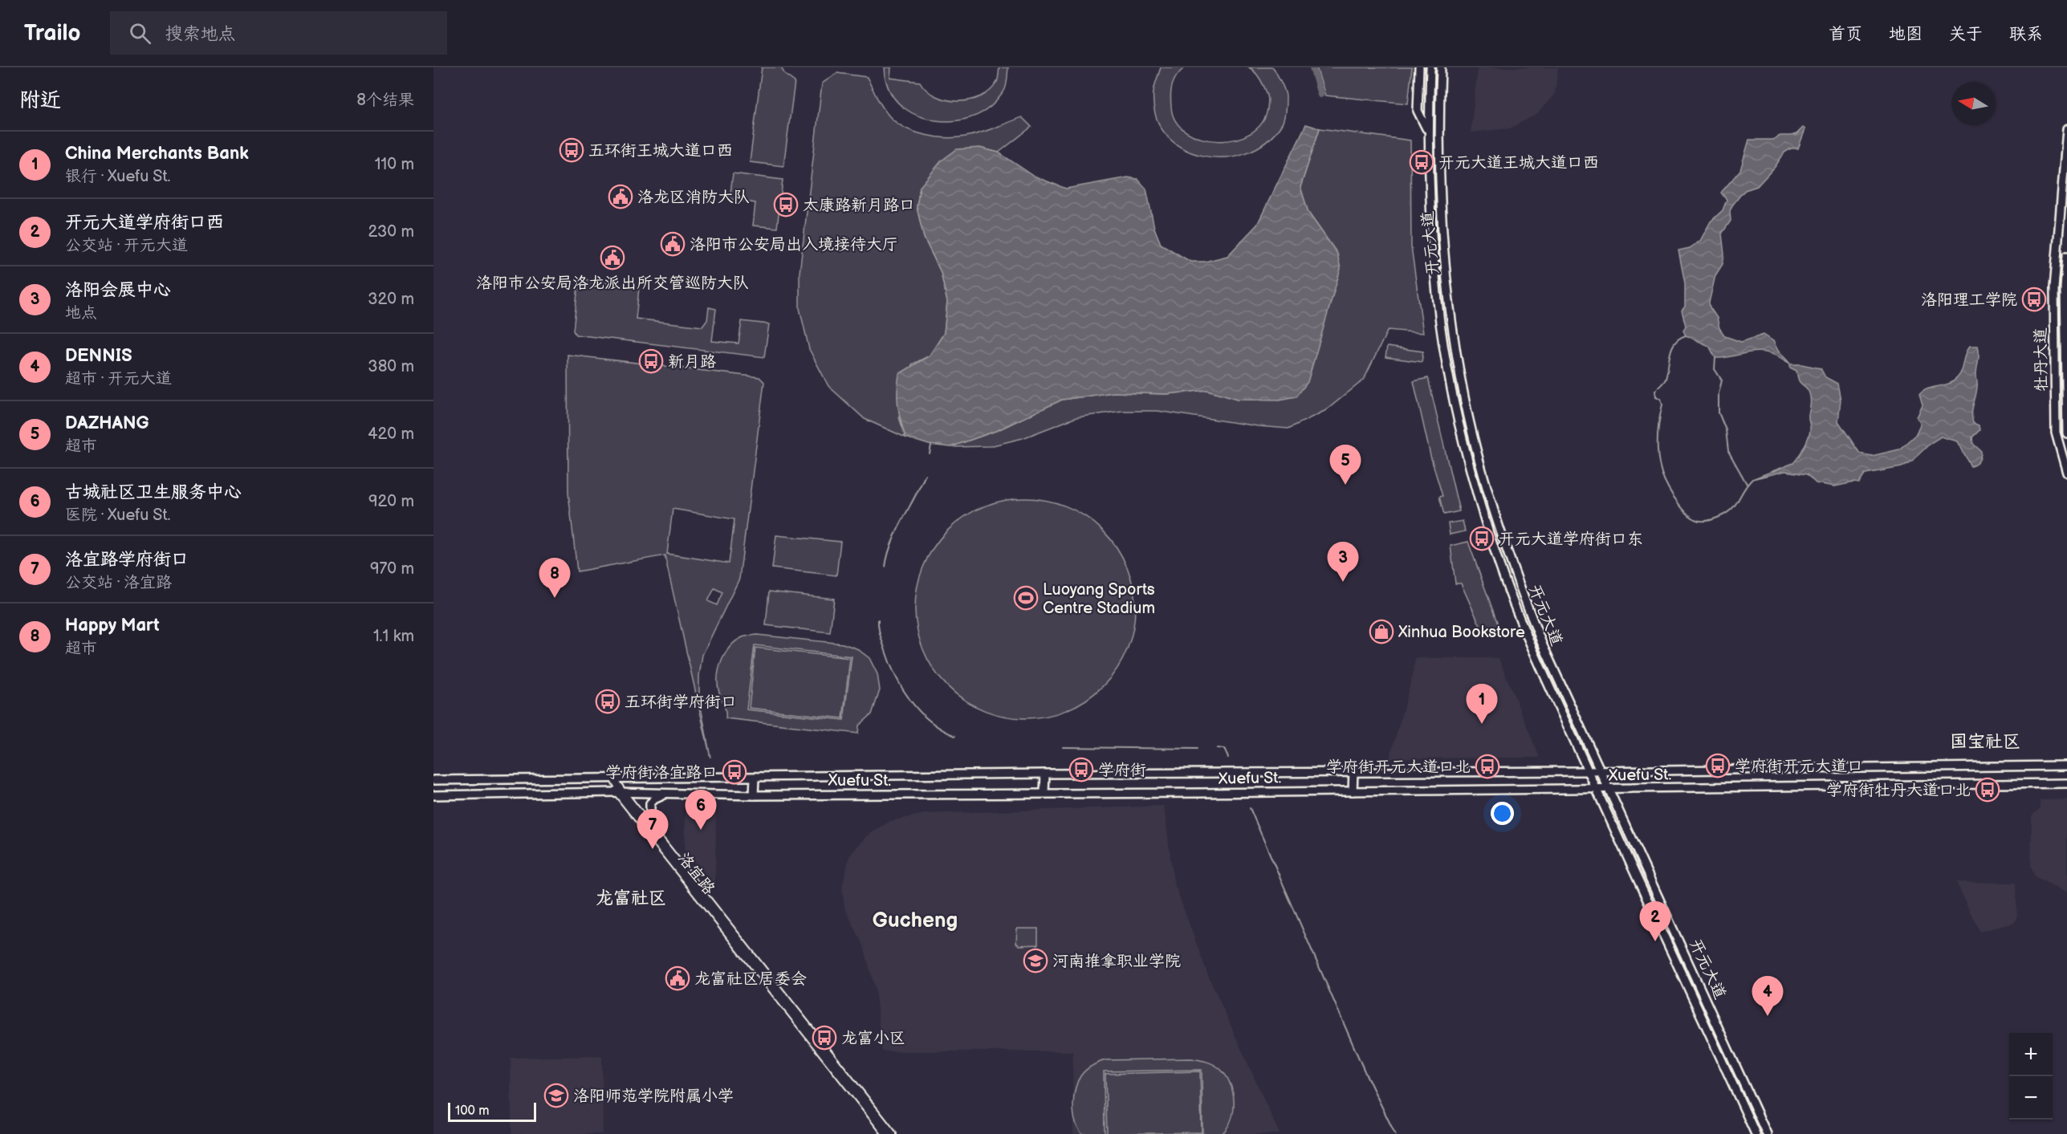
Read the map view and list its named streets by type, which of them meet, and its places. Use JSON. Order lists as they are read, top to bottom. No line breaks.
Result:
{"streets":{"main road":["开元大道","牡丹大道","Xuefu St."],"street":["洛宜路"]},"crossings":[["开元大道","Xuefu St."],["Xuefu St.","洛宜路"]],"districts":["国宝社区","龙富社区","Gucheng"],"places":{"bus stop":["五环街王城大道口西","开元大道王城大道口西","太康路新月路口","洛阳理工学院","新月路","开元大道学府街口东","五环街学府街口","学府街开元大道口","学府街开元大道口北","学府街","学府街洛宜路口","学府街牡丹大道口北","龙富小区"],"public building":["洛龙区消防大队","洛阳市公安局出入境接待大厅","洛阳市公安局洛龙派出所交管巡防大队","龙富社区居委会"],"sports":["Luoyang Sports Centre Stadium"],"shop":["Xinhua Bookstore"],"school or university":["河南推拿职业学院","洛阳师范学院附属小学"]},"scale_bar":"100 m","north":"left","page":{"header":"Trailo","search":"搜索地点","nav":["首页","地图","关于","联系"],"heading":["附近","8个结果"],"list":[{"mark":"1","name":"China Merchants Bank","note":"银行 · Xuefu St.","value":"110 m"},{"mark":"2","name":"开元大道学府街口西","note":"公交站 · 开元大道","value":"230 m"},{"mark":"3","name":"洛阳会展中心","note":"地点","value":"320 m"},{"mark":"4","name":"DENNIS","note":"超市 · 开元大道","value":"380 m"},{"mark":"5","name":"DAZHANG","note":"超市","value":"420 m"},{"mark":"6","name":"古城社区卫生服务中心","note":"医院 · Xuefu St.","value":"920 m"},{"mark":"7","name":"洛宜路学府街口","note":"公交站 · 洛宜路","value":"970 m"},{"mark":"8","name":"Happy Mart","note":"超市","value":"1.1 km"}],"pins":["5","3","8","1","6","7","2","4"],"map_buttons":["+","−"],"scale":"100 m"}}
